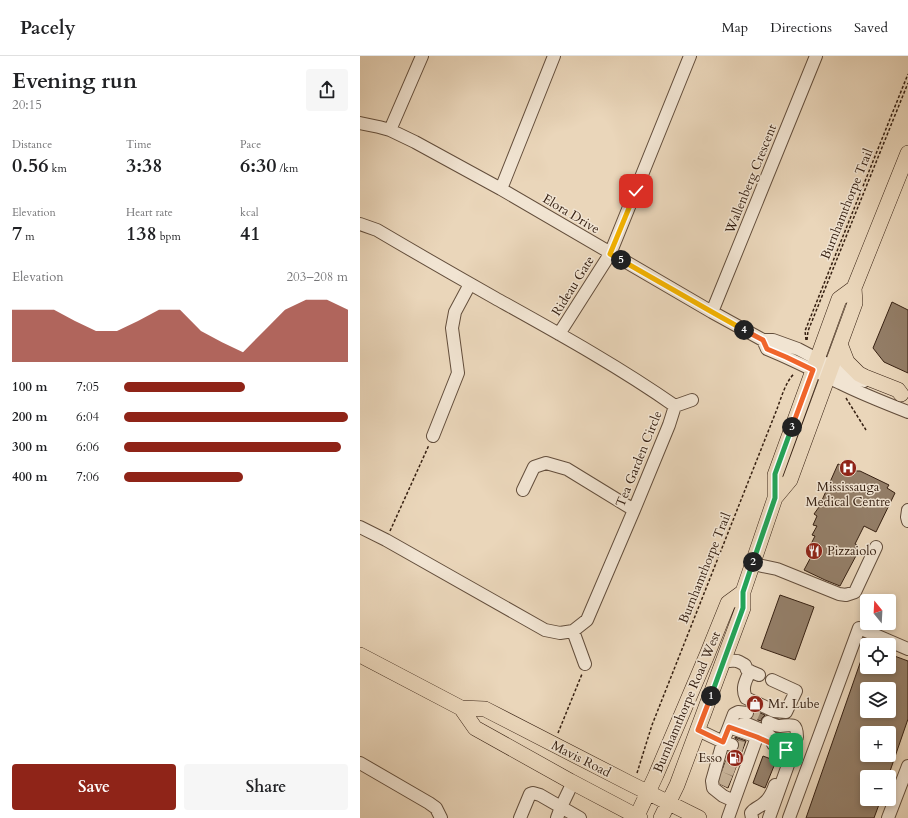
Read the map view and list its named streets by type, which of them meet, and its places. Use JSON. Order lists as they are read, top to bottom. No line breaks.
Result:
{"streets":{"main road":["Burnhamthorpe Road West","Mavis Road"],"street":["Wallenberg Crescent","Elora Drive","Rideau Gate","Tea Garden Circle"],"path":["Burnhamthorpe Trail"]},"crossings":[["Wallenberg Crescent","Elora Drive"],["Elora Drive","Rideau Gate"],["Elora Drive","Burnhamthorpe Road West"],["Rideau Gate","Tea Garden Circle"],["Burnhamthorpe Road West","Mavis Road"]],"places":{"hospital":["Mississauga Medical Centre"],"restaurant":["Pizzaiolo"],"shop":["Mr. Lube"],"fuel station":["Esso"]},"north":"top","page":{"header":"Pacely","nav":["Map","Directions","Saved"],"heading":["Evening run","20:15"],"stats":[["Distance","0.56 km"],["Time","3:38"],["Pace","6:30 /km"],["Elevation","7 m"],["Heart rate","138 bpm"],["kcal","41"]],"pins":["5","4","3","2","1"],"chart":["Elevation","203–208 m"],"list":[{"name":"100 m","note":"7:05"},{"name":"200 m","note":"6:04"},{"name":"300 m","note":"6:06"},{"name":"400 m","note":"7:06"}],"map_buttons":["+","−"],"buttons":["Save","Share"]}}
